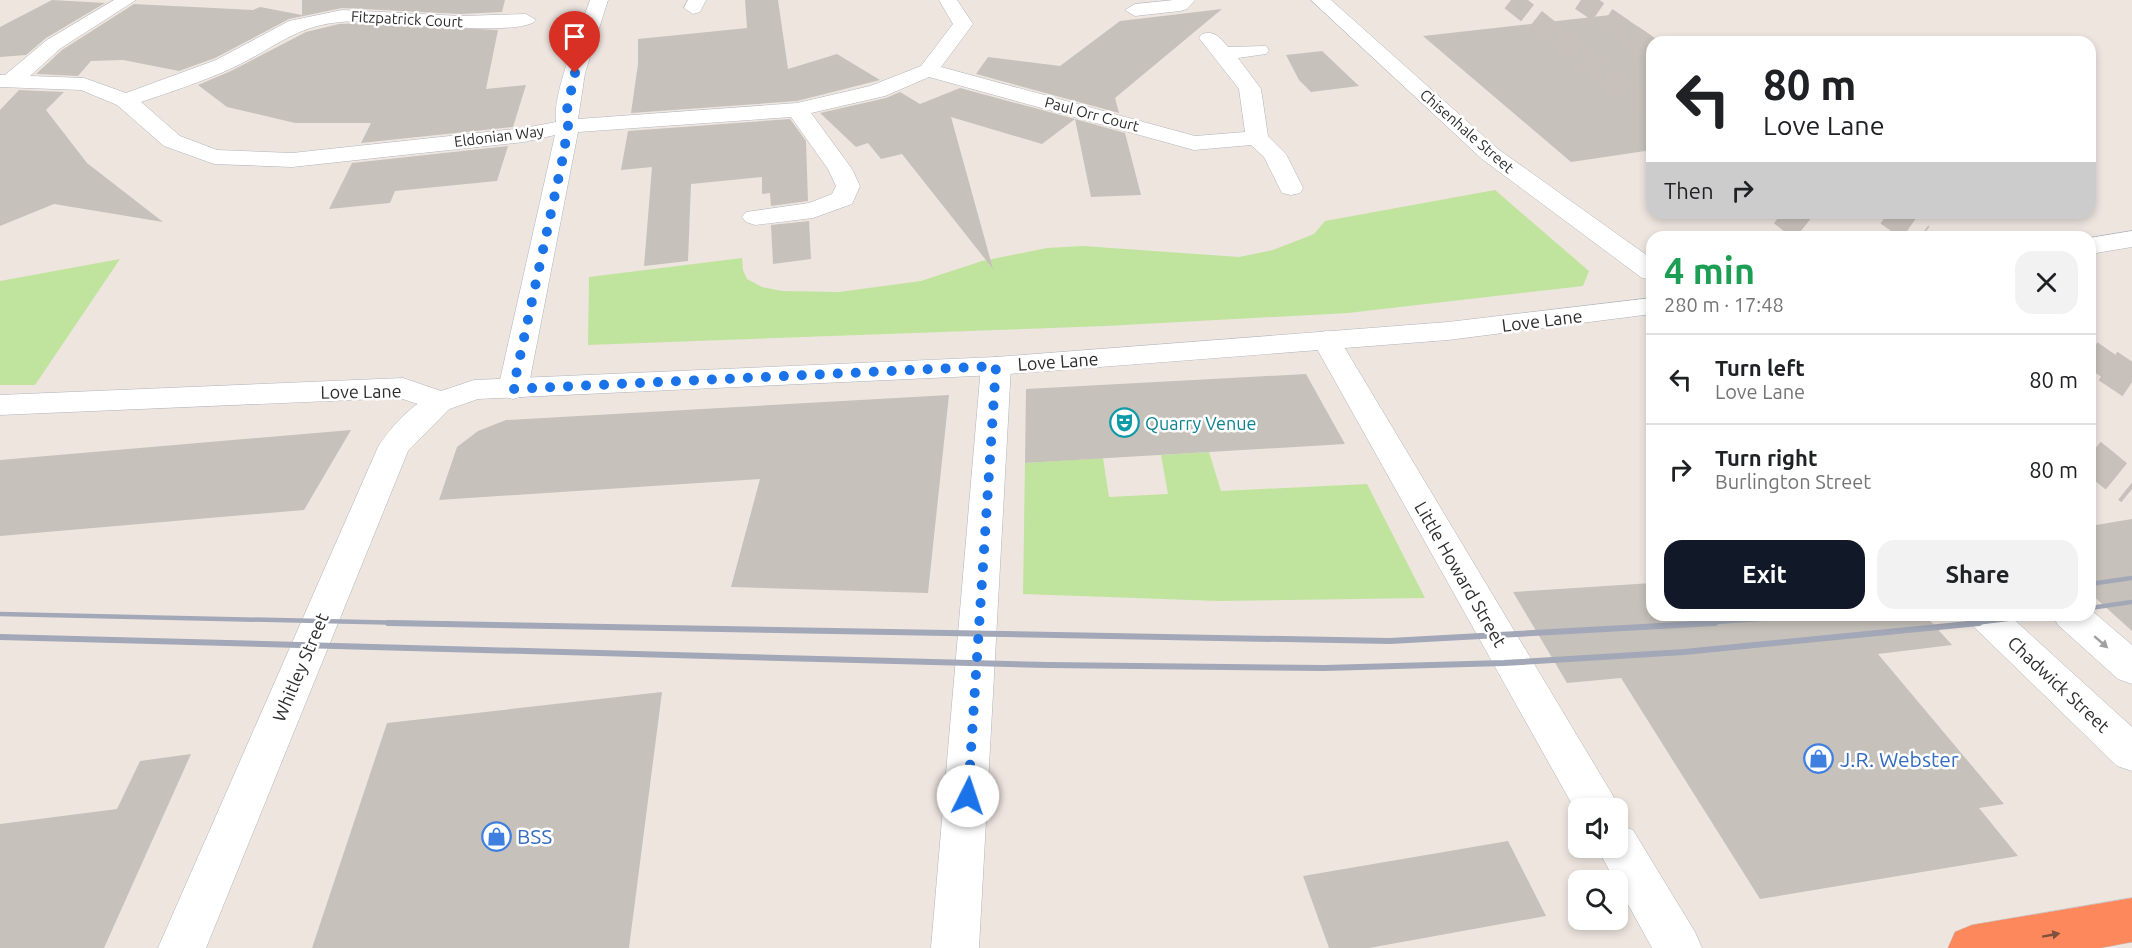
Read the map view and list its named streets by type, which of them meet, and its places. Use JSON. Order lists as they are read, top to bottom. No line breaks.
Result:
{"streets":{"street":["Fitzpatrick Court","Paul Orr Court","Chisenhale Street","Eldonian Way","Love Lane","Little Howard Street","Whitley Street","Chadwick Street"]},"crossings":[["Fitzpatrick Court","Eldonian Way"],["Paul Orr Court","Eldonian Way"],["Love Lane","Little Howard Street"],["Love Lane","Whitley Street"]],"places":{"theatre":["Quarry Venue"],"shop":["J.R. Webster","BSS"]},"page":{"turn":["80 m","Love Lane"],"then":"Then","heading":["4 min","280 m · 17:48"],"list":[{"name":"Turn left","note":"Love Lane","value":"80 m"},{"name":"Turn right","note":"Burlington Street","value":"80 m"}],"buttons":["Exit","Share"]}}
